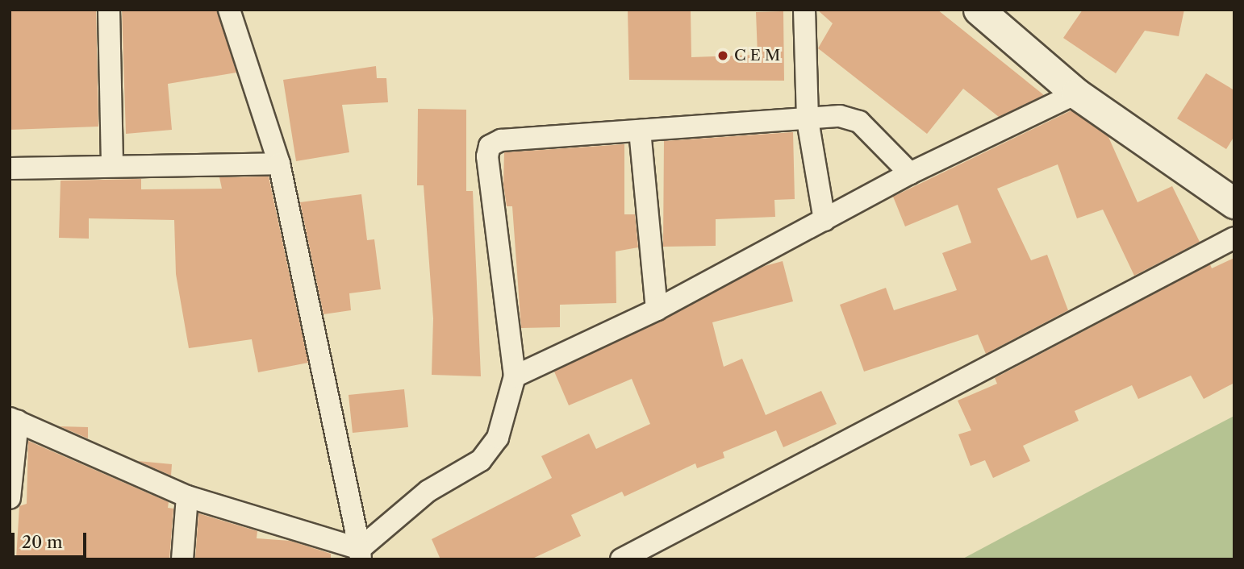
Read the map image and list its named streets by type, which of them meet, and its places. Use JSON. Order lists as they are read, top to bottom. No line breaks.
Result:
{"places":["C E M"],"scale_bar":"20 m"}
